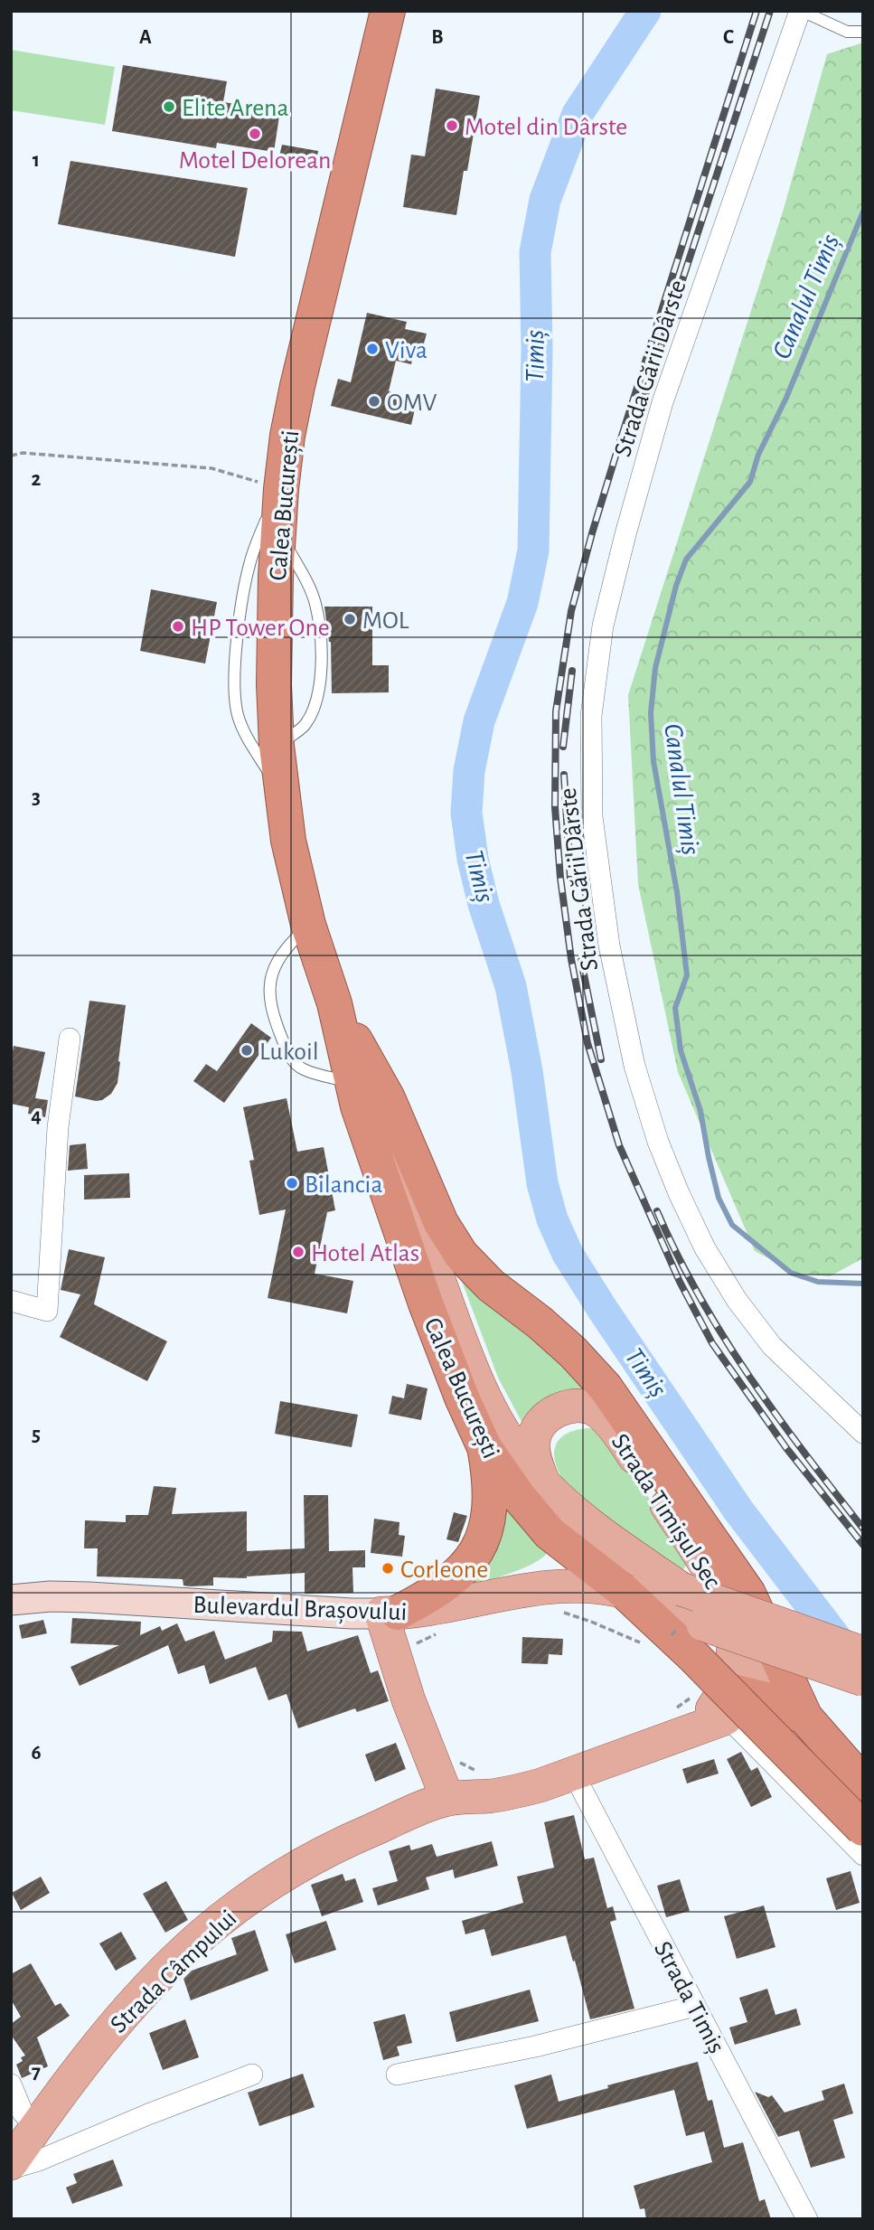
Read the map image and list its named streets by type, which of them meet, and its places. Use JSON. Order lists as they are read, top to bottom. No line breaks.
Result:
{"streets":{"highway":["Calea București"],"main road":["Strada Timișul Sec","Bulevardul Brașovului","Strada Câmpului"],"street":["Strada Gării Dârste","Strada Timiș"]},"crossings":[["Calea București","Strada Timișul Sec"],["Calea București","Bulevardul Brașovului"]],"water":["Canalul Timiș","Timiș"],"places":["Elite Arena","Motel din Dârste","Motel Delorean","Viva","OMV","MOL","HP Tower One","Lukoil","Bilancia","Hotel Atlas","Corleone"],"grid":{"columns":["A","B","C"],"rows":["1","2","3","4","5","6","7"]}}
